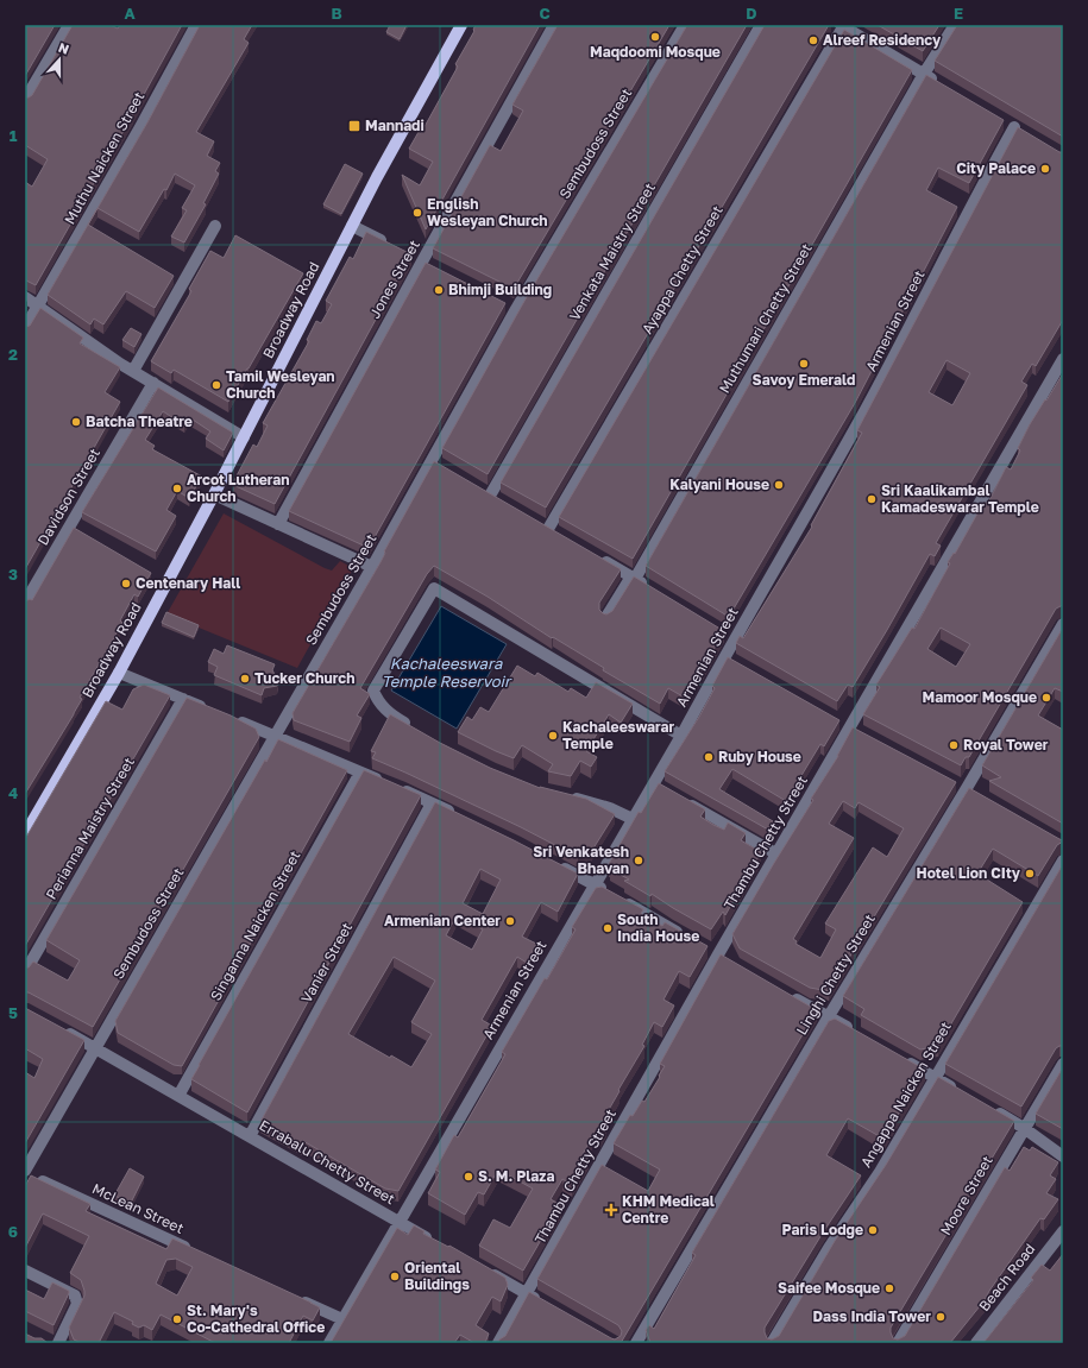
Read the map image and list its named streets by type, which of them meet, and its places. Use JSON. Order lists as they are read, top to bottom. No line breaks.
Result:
{"streets":{"main road":["Broadway Road"],"street":["Sembudoss Street","Muthu Naicken Street","Venkata Maistry Street","Ayappa Chetty Street","Jones Street","Muthumari Chetty Street","Armenian Street","Davidson Street","Perianna Maistry Street","Thambu Chetty Street","Singanna Naicken Street","Vanier Street","Linghi Chetty Street","Angappa Naicken Street","Errabalu Chetty Street","Moore Street","McLean Street","Beach Road"]},"crossings":[["Sembudoss Street","Errabalu Chetty Street"],["Sembudoss Street","McLean Street"],["Armenian Street","Errabalu Chetty Street"],["Singanna Naicken Street","Errabalu Chetty Street"],["Vanier Street","Errabalu Chetty Street"]],"water":["Kachaleeswara Temple Reservoir"],"places":{"other":["Maqdoomi Mosque","Alreef Residency","City Palace","English Wesleyan Church","Bhimji Building","Savoy Emerald","Tamil Wesleyan Church","Batcha Theatre","Kalyani House","Arcot Lutheran Church","Sri Kaalikambal Kamadeswarar Temple","Centenary Hall","Tucker Church","Mamoor Mosque","Kachaleeswarar Temple","Royal Tower","Ruby House","Sri Venkatesh Bhavan","Hotel Lion CIty","Armenian Center","South India House","S. M. Plaza","Paris Lodge","Oriental Buildings","Saifee Mosque","Dass India Tower","St. Mary's Co-Cathedral Office"],"transit":["Mannadi"],"health":["KHM Medical Centre"]},"north":"top","grid":{"columns":["A","B","C","D","E"],"rows":["1","2","3","4","5","6"]}}
